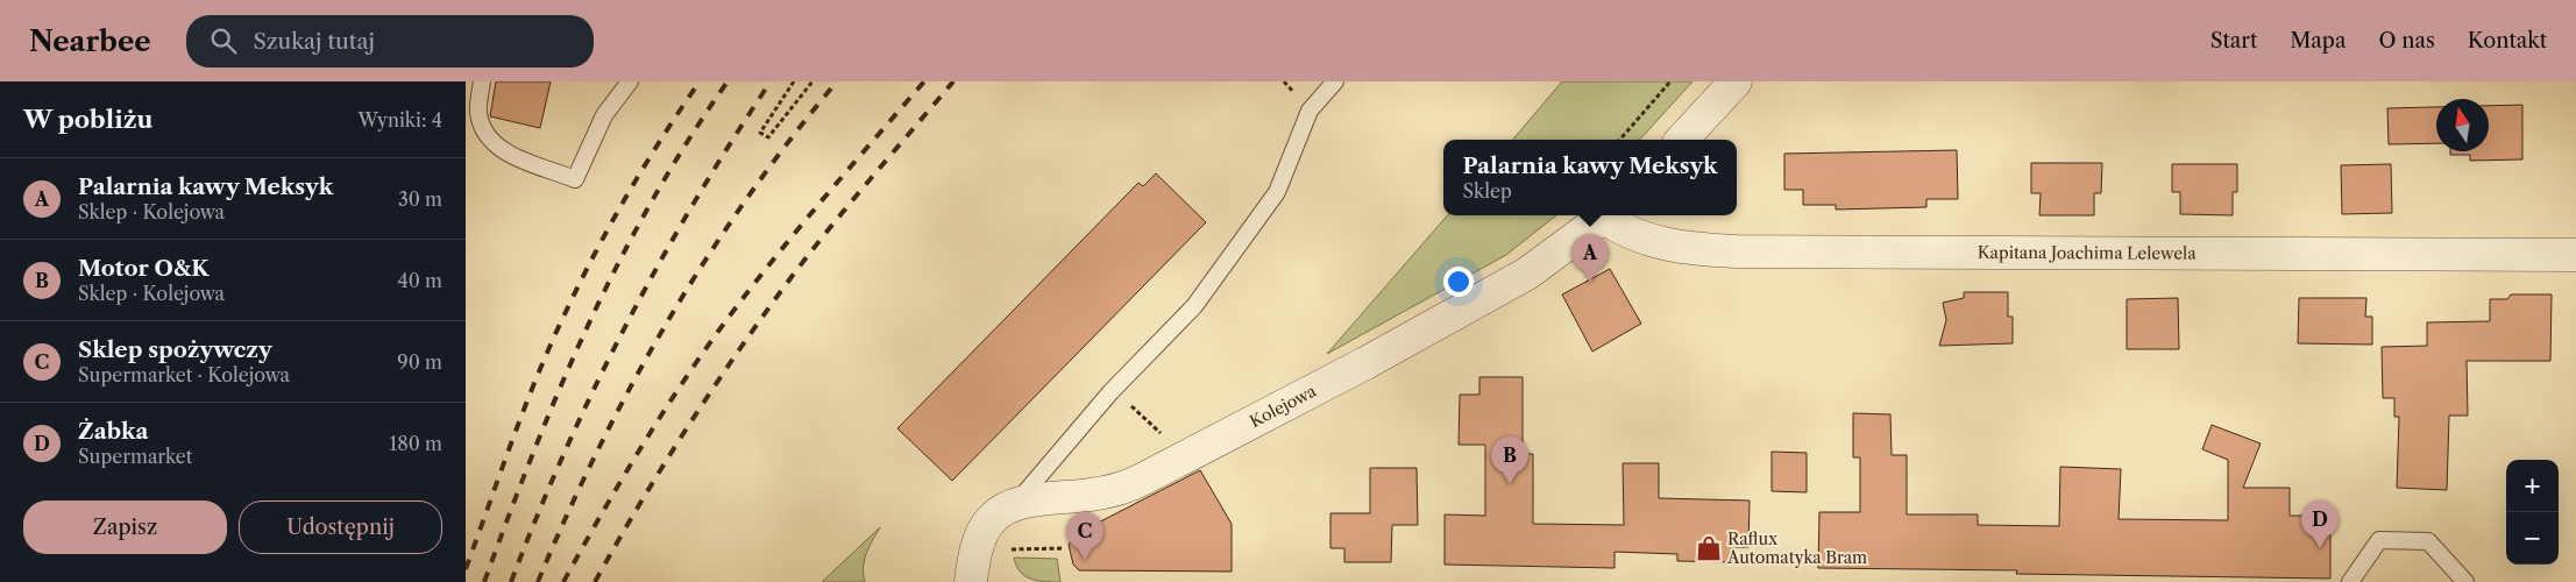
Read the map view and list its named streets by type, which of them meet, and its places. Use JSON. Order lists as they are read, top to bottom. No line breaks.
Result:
{"streets":{"street":["Kapitana Joachima Lelewela","Kolejowa"]},"places":{"shop":["Raflux Automatyka Bram"]},"north":"top","page":{"header":"Nearbee","search":"Szukaj tutaj","nav":["Start","Mapa","O nas","Kontakt"],"heading":["W pobliżu","Wyniki: 4"],"popup":["Palarnia kawy Meksyk","Sklep"],"list":[{"mark":"A","name":"Palarnia kawy Meksyk","note":"Sklep · Kolejowa","value":"30 m"},{"mark":"B","name":"Motor O&K","note":"Sklep · Kolejowa","value":"40 m"},{"mark":"C","name":"Sklep spożywczy","note":"Supermarket · Kolejowa","value":"90 m"},{"mark":"D","name":"Żabka","note":"Supermarket","value":"180 m"}],"pins":["A","B","D","C"],"map_buttons":["+","−"],"buttons":["Zapisz","Udostępnij"]}}
